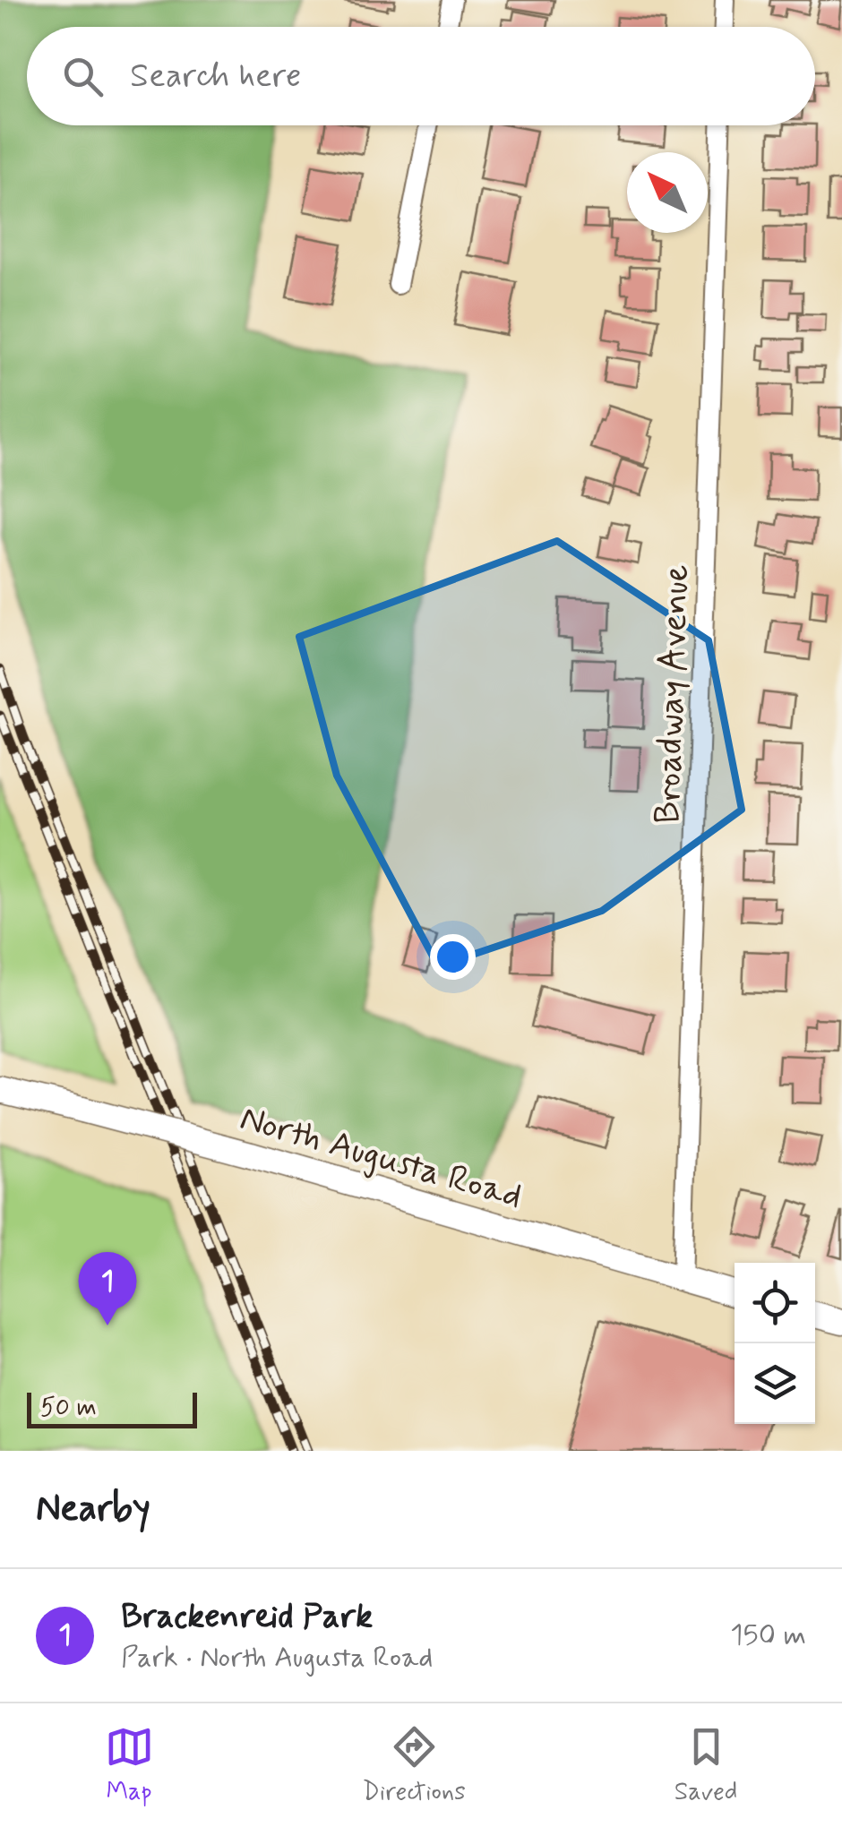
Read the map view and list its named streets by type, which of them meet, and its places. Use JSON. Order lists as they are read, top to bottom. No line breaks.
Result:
{"streets":{"main road":["North Augusta Road"],"street":["Broadway Avenue"]},"crossings":[["Broadway Avenue","North Augusta Road"]],"scale_bar":"50 m","north":"top left","page":{"search":"Search here","pins":"1","scale":"50 m","heading":"Nearby","list":[{"mark":"1","name":"Brackenreid Park","note":"Park · North Augusta Road","value":"150 m"}],"nav":["Map","Directions","Saved"]}}
